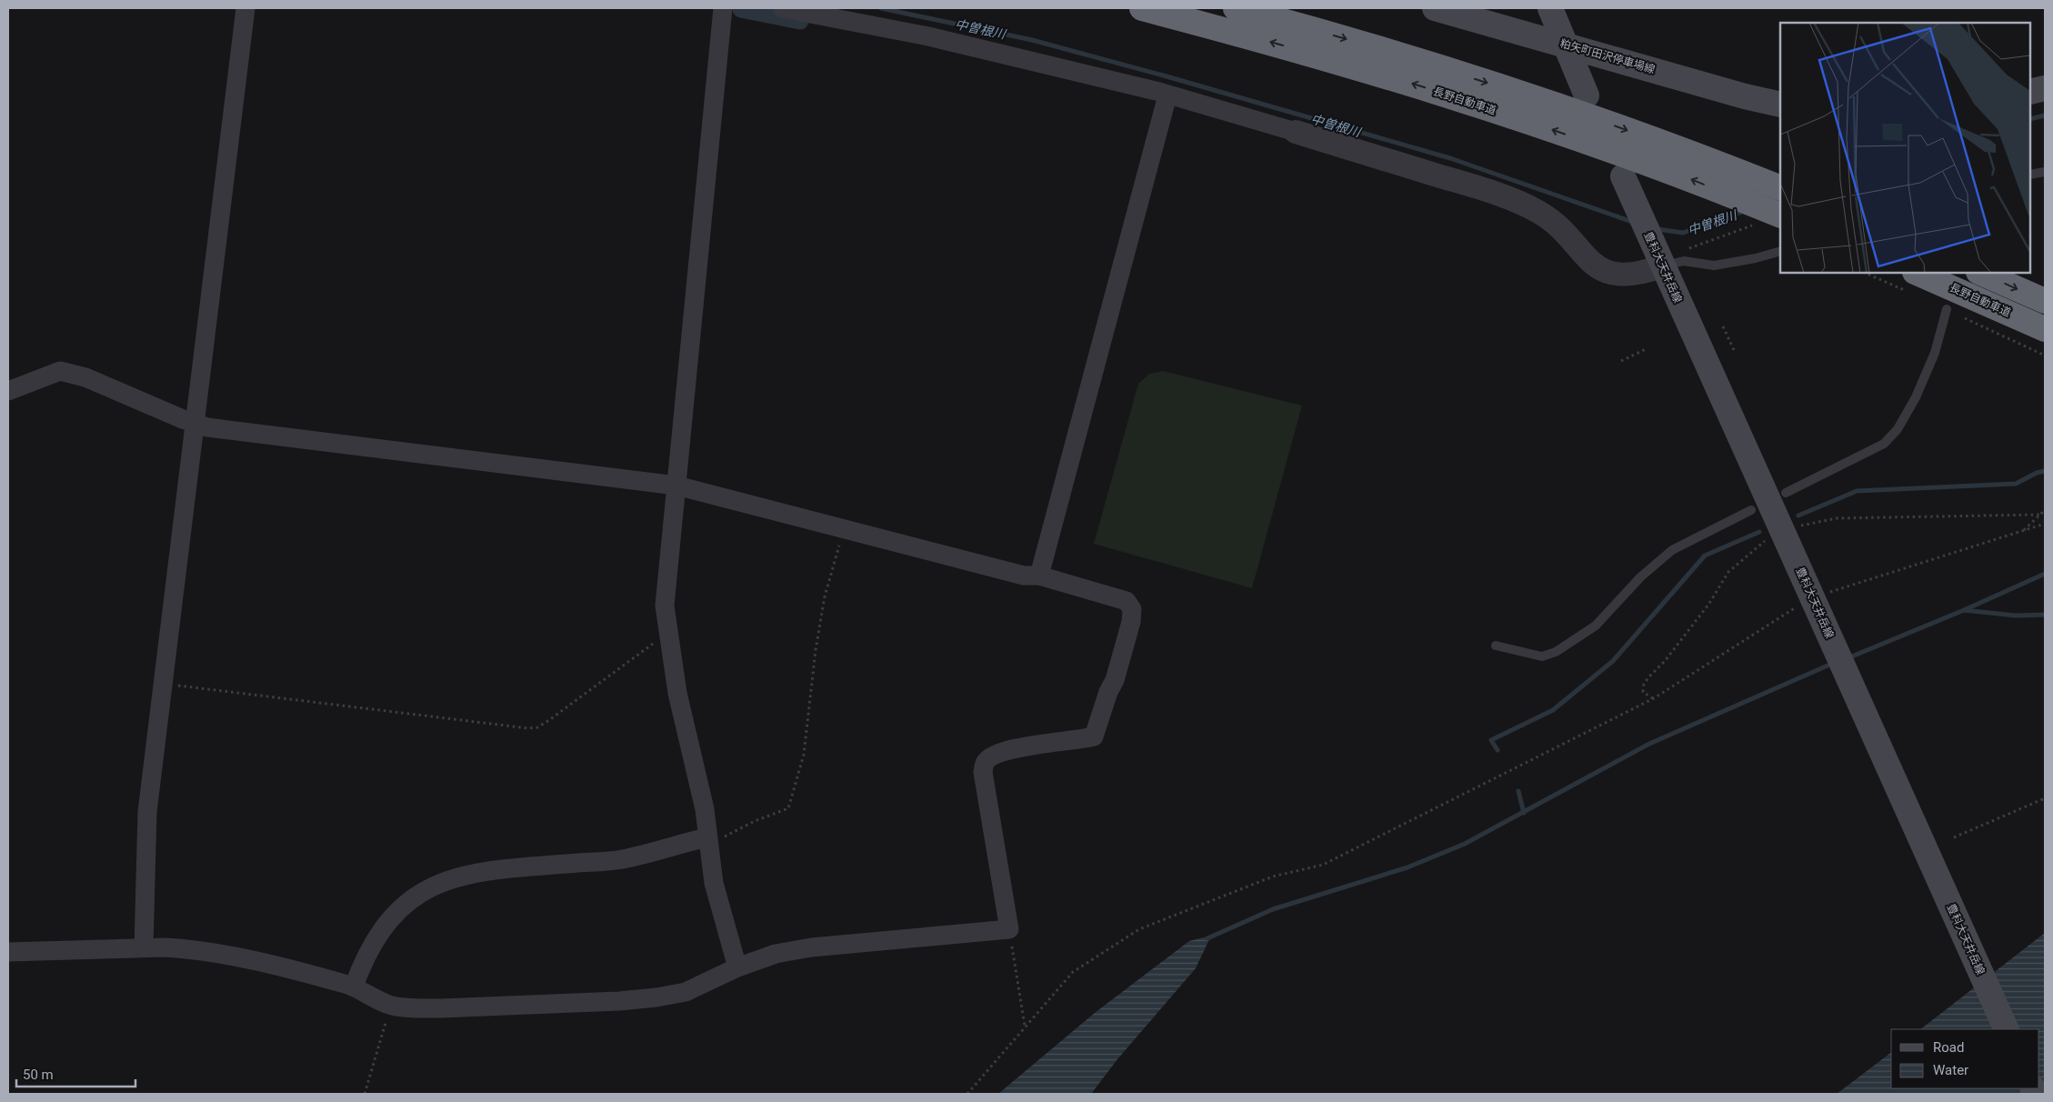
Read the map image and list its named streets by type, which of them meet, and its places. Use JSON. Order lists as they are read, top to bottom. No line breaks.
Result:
{"streets":{"highway":["長野自動車道"],"main road":["粕矢町田沢停車場線","豊科大天井岳線"]},"water":["中曽根川"],"legend":["Road","Water"],"scale_bar":"50 m"}
